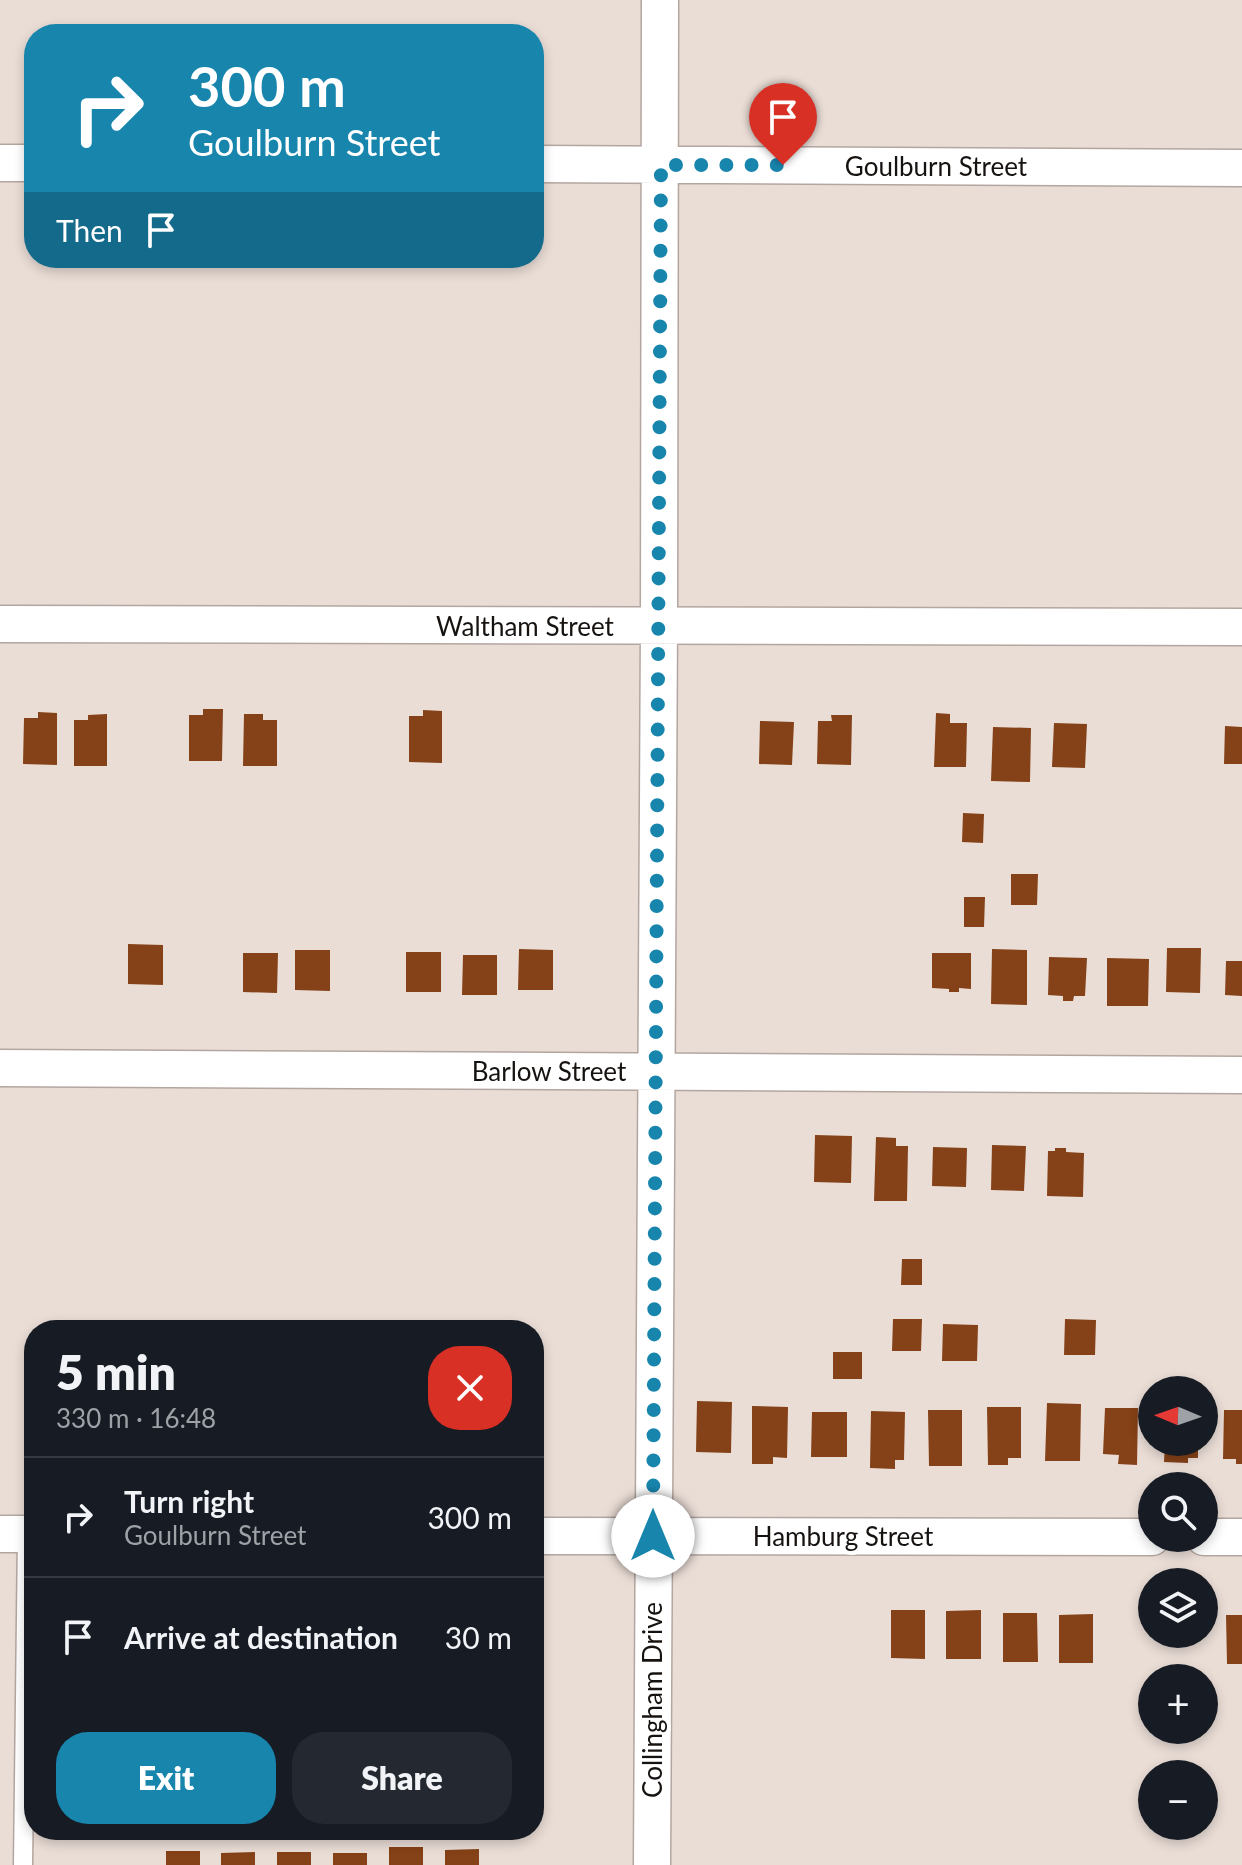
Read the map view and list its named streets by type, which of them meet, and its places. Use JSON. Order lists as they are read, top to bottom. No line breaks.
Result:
{"streets":{"street":["Goulburn Street","Waltham Street","Barlow Street","Hamburg Street","Collingham Drive"]},"crossings":[["Goulburn Street","Collingham Drive"],["Waltham Street","Collingham Drive"],["Barlow Street","Collingham Drive"],["Hamburg Street","Collingham Drive"]],"north":"left","page":{"turn":["300 m","Goulburn Street"],"then":"Then","heading":["5 min","330 m · 16:48"],"map_buttons":["+","−"],"list":[{"name":"Turn right","note":"Goulburn Street","value":"300 m"},{"name":"Arrive at destination","value":"30 m"}],"buttons":["Exit","Share"]}}
